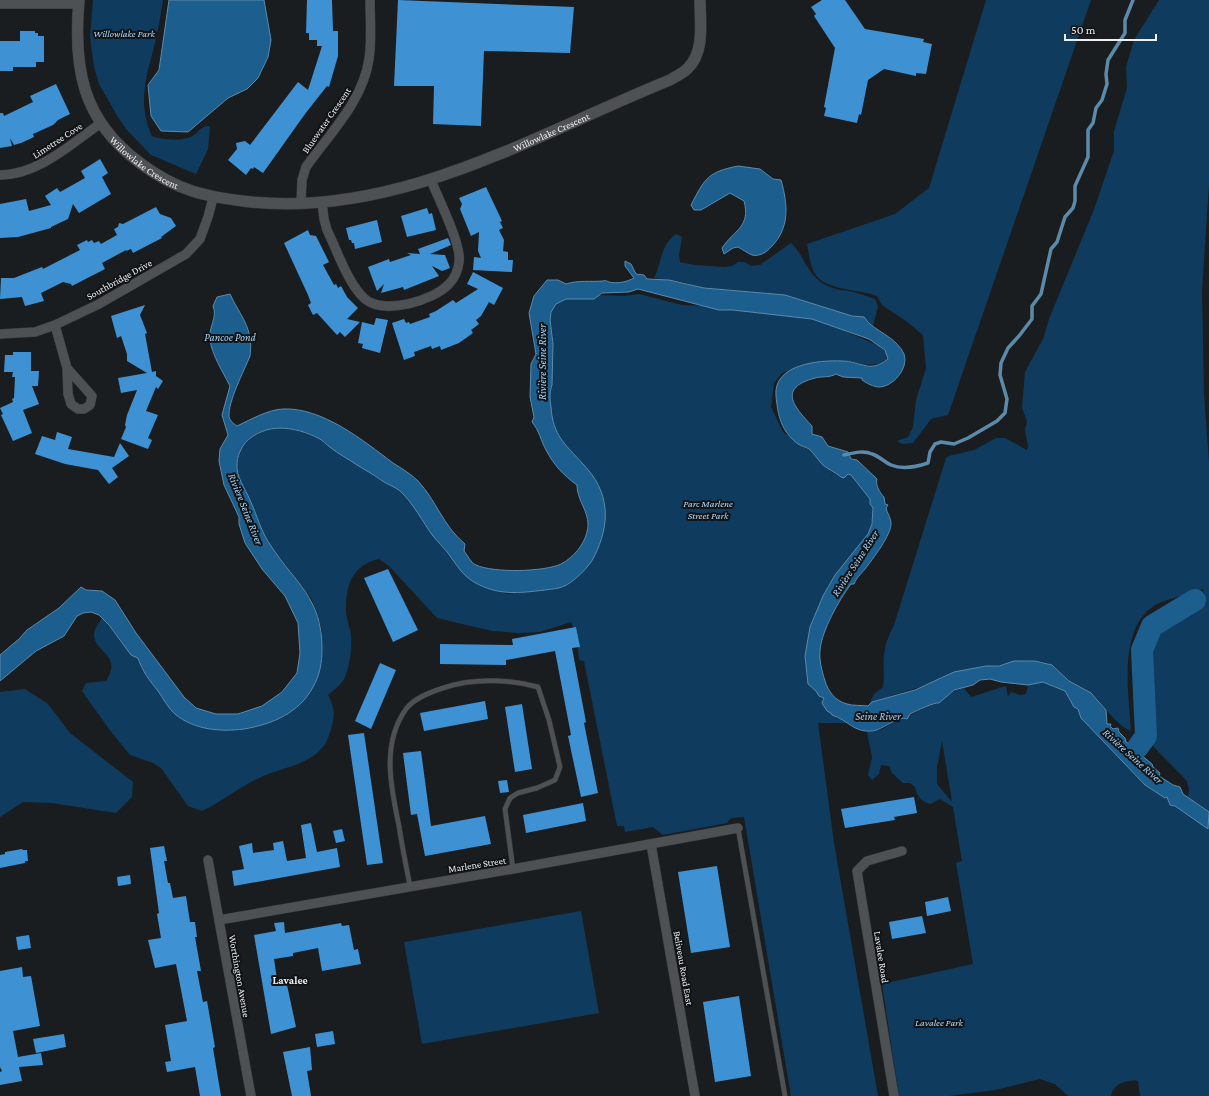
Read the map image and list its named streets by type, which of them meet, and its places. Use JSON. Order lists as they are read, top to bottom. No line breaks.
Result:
{"streets":{"street":["Bluewater Crescent","Willowlake Crescent","Limetree Cove","Southbridge Drive","Marlene Street","Lavalee Road","Beliveau Road East","Worthington Avenue"]},"crossings":[["Bluewater Crescent","Willowlake Crescent"],["Willowlake Crescent","Limetree Cove"],["Willowlake Crescent","Southbridge Drive"],["Marlene Street","Beliveau Road East"],["Marlene Street","Worthington Avenue"]],"districts":["Lavalee"],"water":["Pancoe Pond","Rivière Seine River","Seine River"],"parks":["Willowlake Park","Parc Marlene Street Park","Lavalee Park"],"scale_bar":"50 m"}
